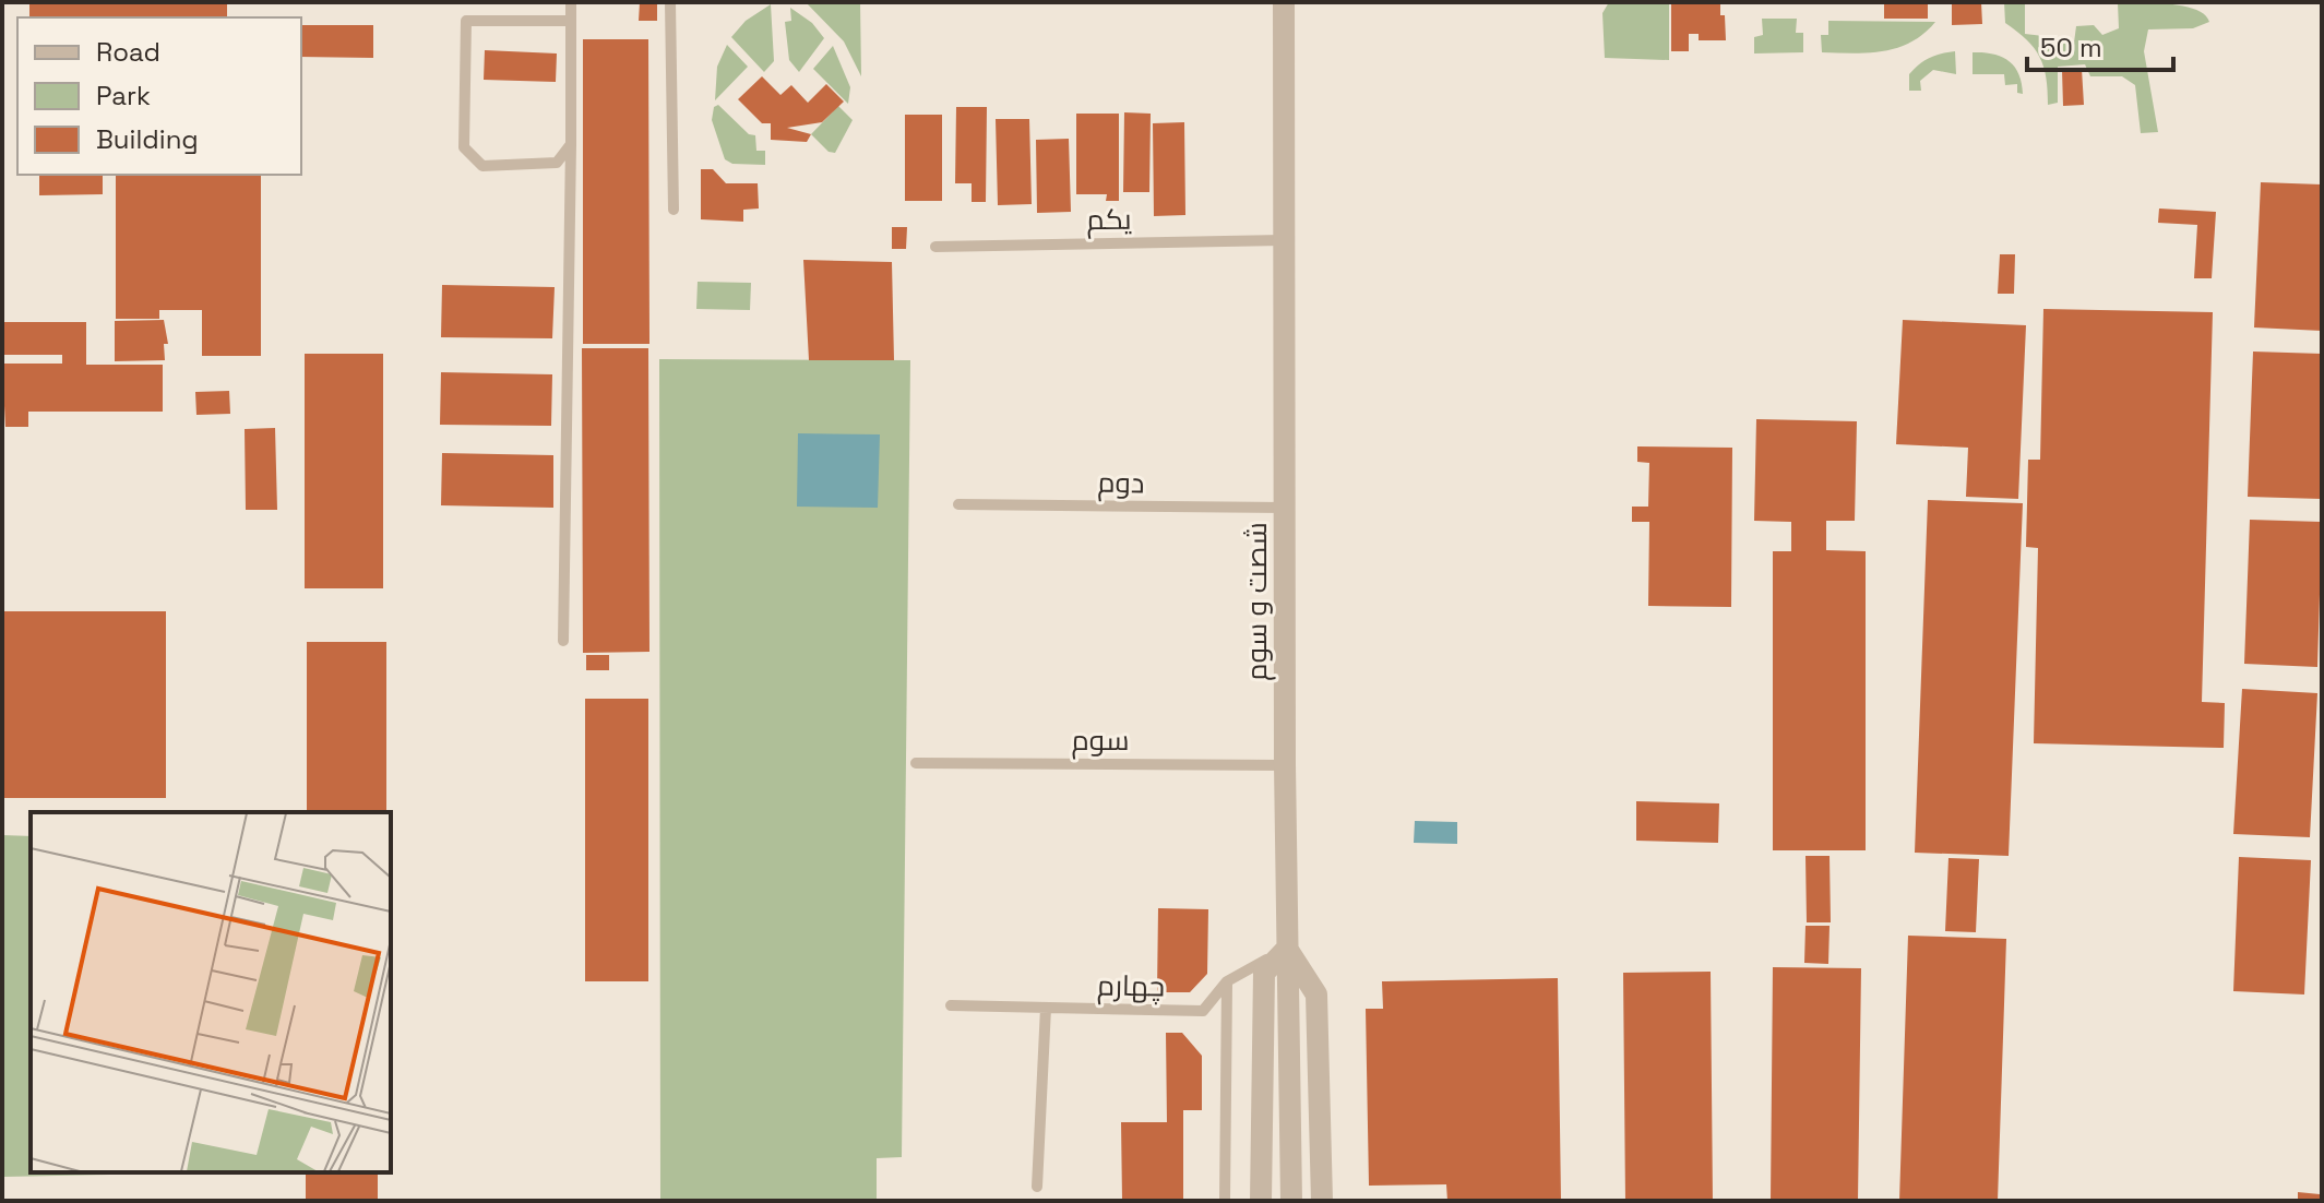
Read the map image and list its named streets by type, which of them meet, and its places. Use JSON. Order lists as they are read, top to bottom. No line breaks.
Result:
{"streets":{"street":["شصت و سوم"],"lane":["یکم","دوم","سوم","چهارم"]},"crossings":[["یکم","شصت و سوم"],["دوم","شصت و سوم"],["شصت و سوم","سوم"],["شصت و سوم","چهارم"]],"legend":["Road","Park","Building"],"scale_bar":"50 m"}
